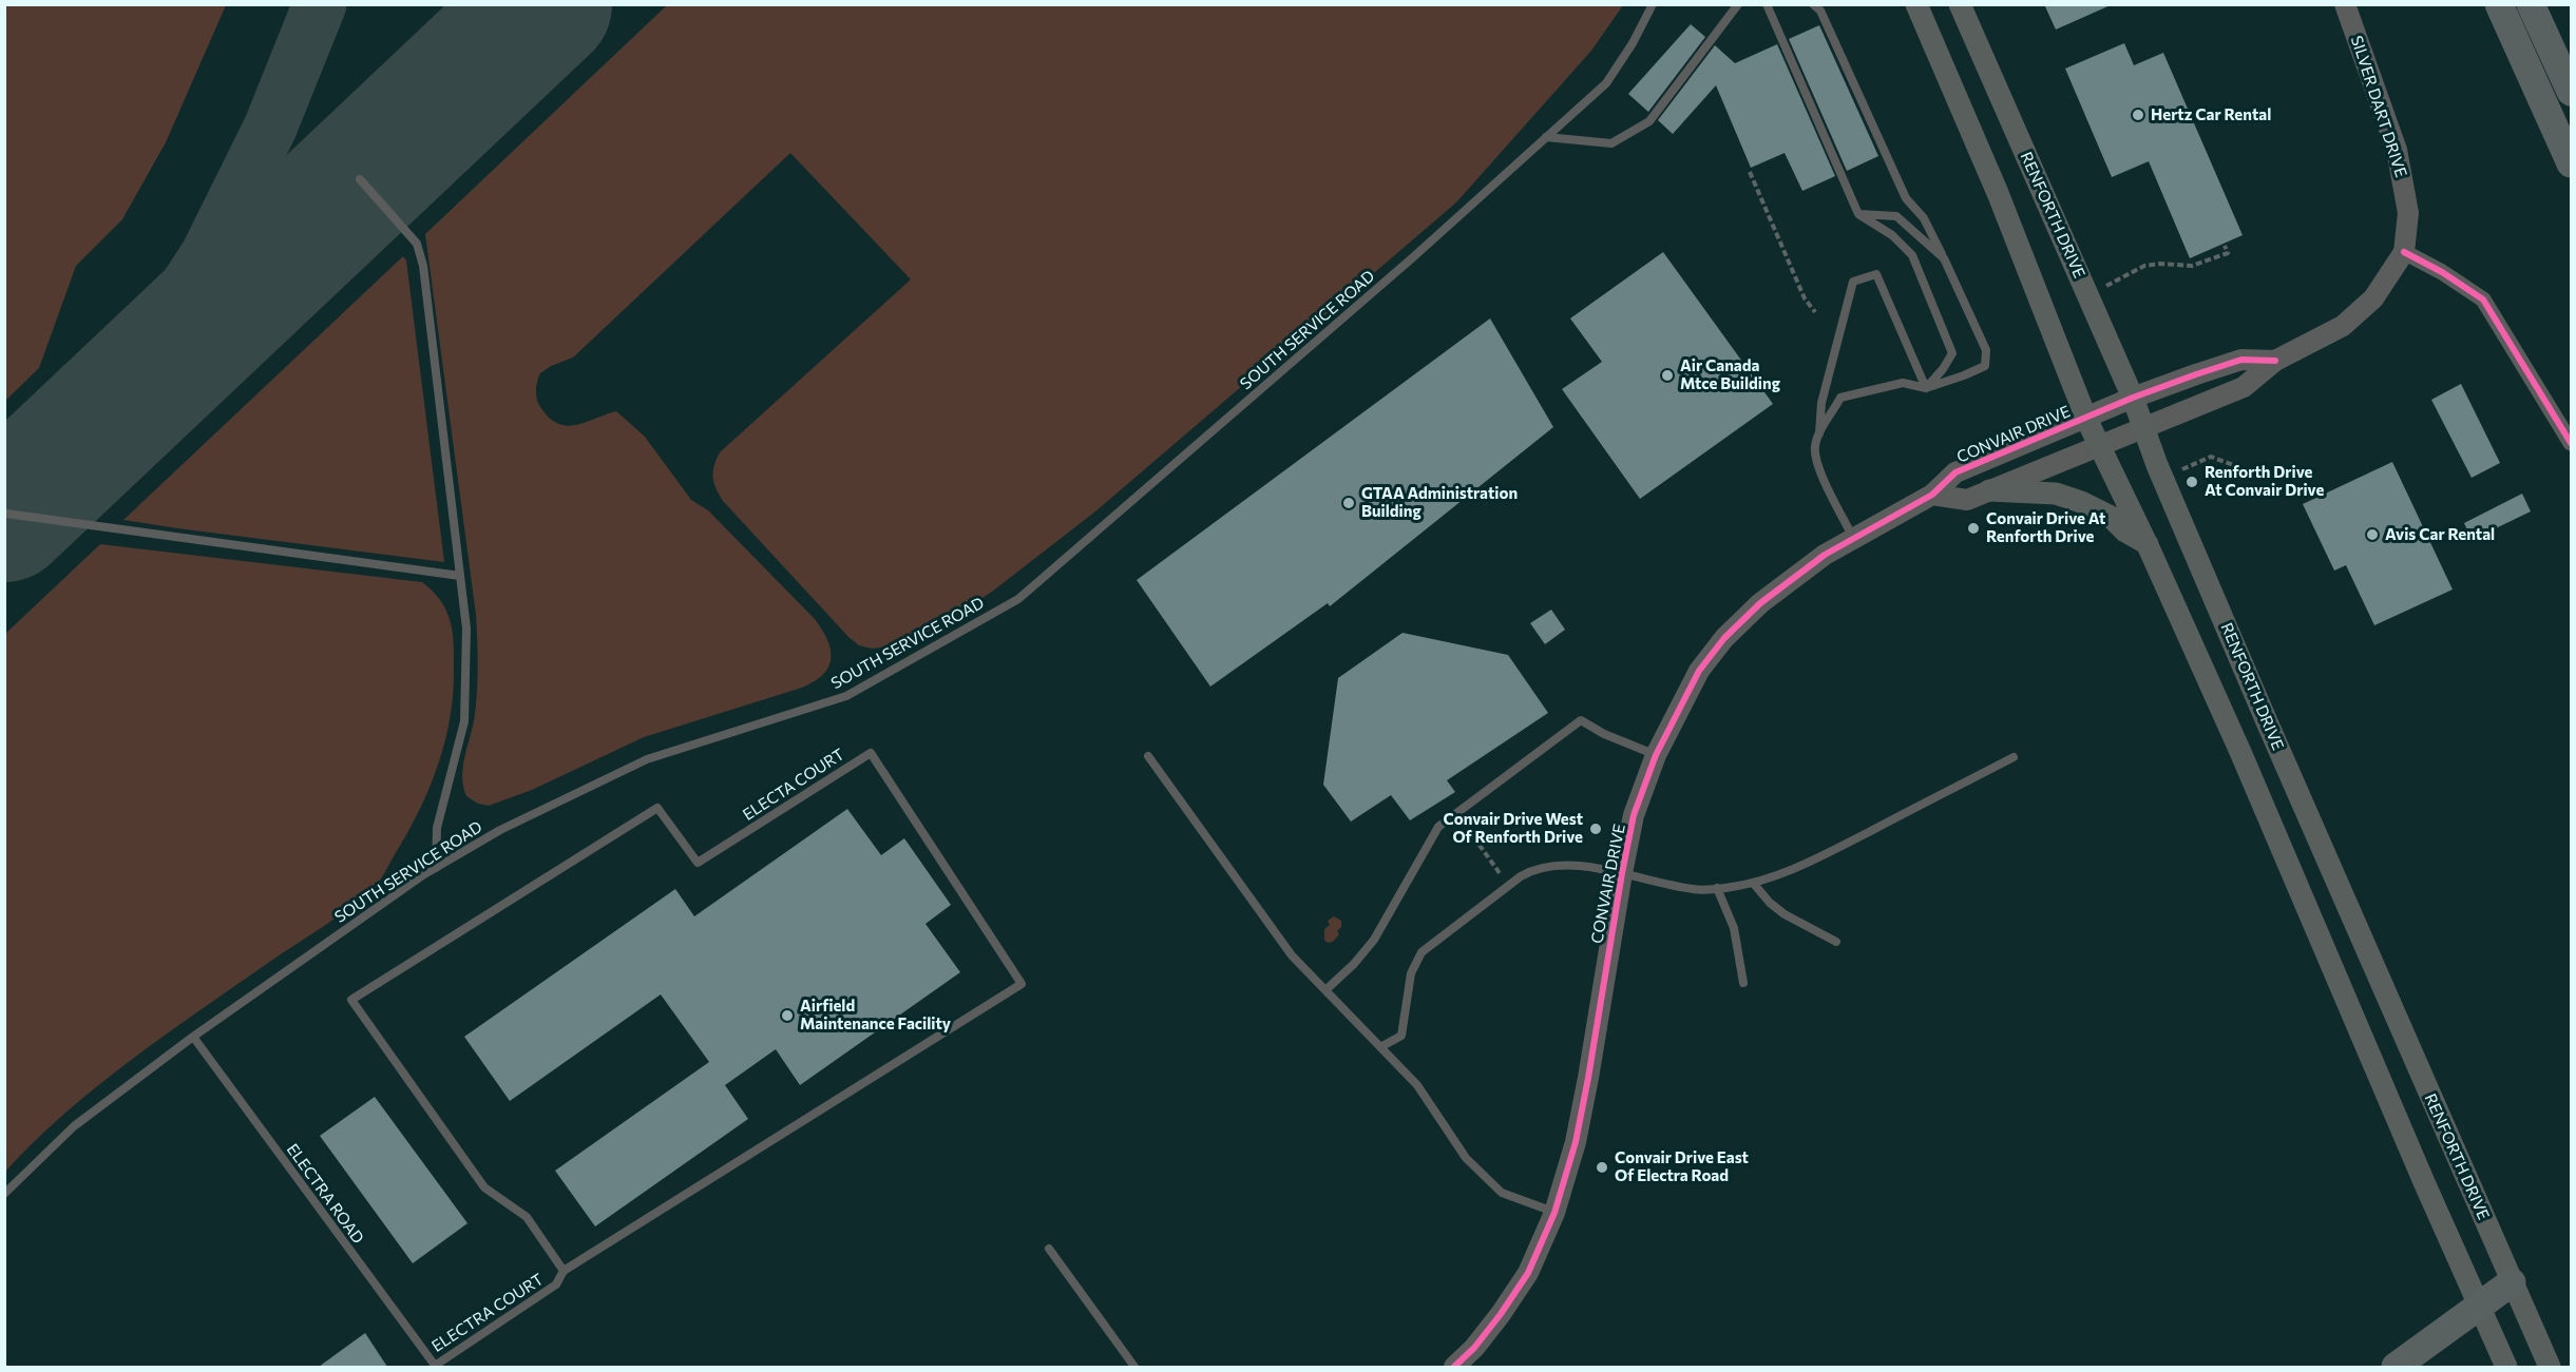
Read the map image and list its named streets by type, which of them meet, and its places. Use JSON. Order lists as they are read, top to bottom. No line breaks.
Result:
{"streets":{"main road":["RENFORTH DRIVE"],"street":["SILVER DART DRIVE","CONVAIR DRIVE"],"lane":["SOUTH SERVICE ROAD","ELECTA COURT","ELECTRA ROAD","ELECTRA COURT"]},"crossings":[["SILVER DART DRIVE","CONVAIR DRIVE"],["RENFORTH DRIVE","CONVAIR DRIVE"],["SOUTH SERVICE ROAD","ELECTRA ROAD"],["ELECTA COURT","ELECTRA COURT"],["ELECTRA ROAD","ELECTRA COURT"]],"places":["Hertz Car Rental","Air Canada Mtce Building","Renforth Drive At Convair Drive","GTAA Administration Building","Convair Drive At Renforth Drive","Avis Car Rental","Convair Drive West Of Renforth Drive","Airfield Maintenance Facility","Convair Drive East Of Electra Road"]}
